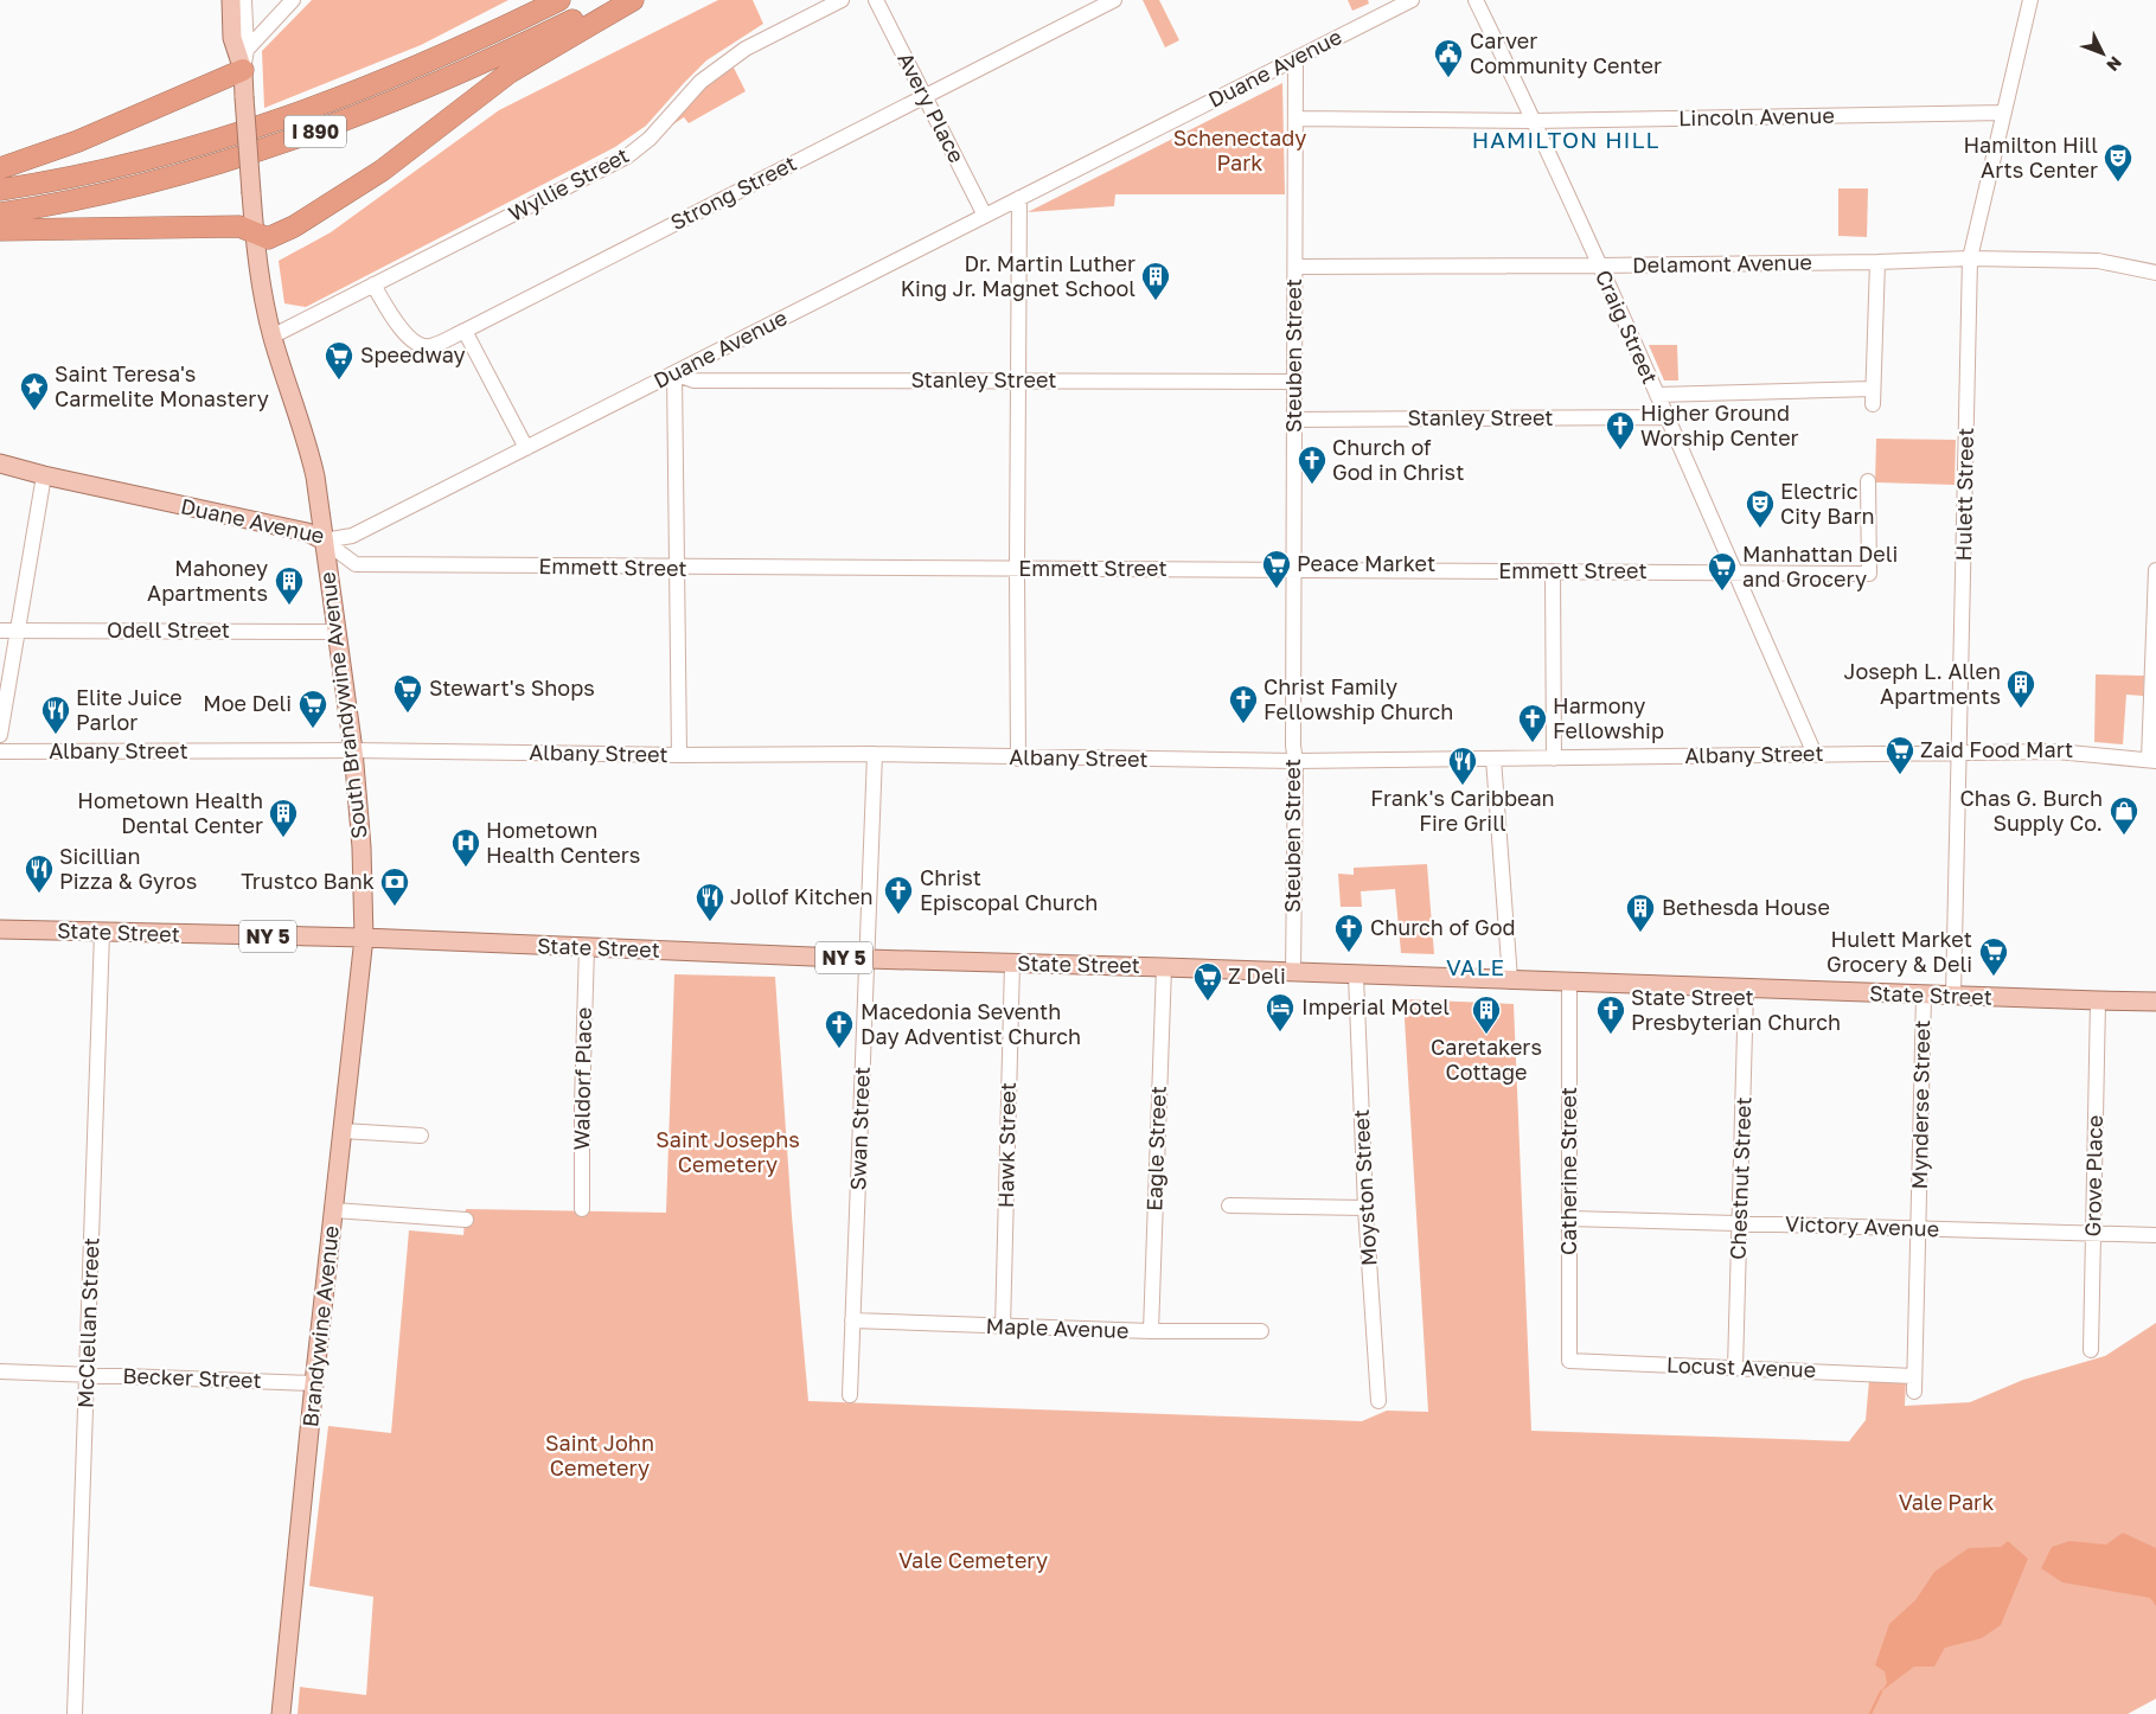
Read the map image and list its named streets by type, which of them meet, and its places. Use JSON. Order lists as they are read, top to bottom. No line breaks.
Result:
{"streets":{"highway":["I 890"],"main road":["Duane Avenue","South Brandywine Avenue","State Street","NY 5","Brandywine Avenue"],"street":["Avery Place","Lincoln Avenue","Wyllie Street","Strong Street","Delamont Avenue","Craig Street","Steuben Street","Stanley Street","Hulett Street","Emmett Street","Odell Street","Albany Street","Waldorf Place","Mynderse Street","Swan Street","Hawk Street","Eagle Street","Catherine Street","Grove Place","Chestnut Street","Moyston Street","Victory Avenue","McClellan Street","Maple Avenue","Locust Avenue","Becker Street"]},"crossings":[["Duane Avenue","Avery Place"],["Duane Avenue","Steuben Street"],["Duane Avenue","Stanley Street"],["Duane Avenue","Emmett Street"],["Duane Avenue","South Brandywine Avenue"],["Avery Place","Strong Street"],["Lincoln Avenue","Craig Street"],["Lincoln Avenue","Steuben Street"],["Lincoln Avenue","Hulett Street"],["Wyllie Street","Strong Street"],["Wyllie Street","South Brandywine Avenue"],["Delamont Avenue","Craig Street"],["Delamont Avenue","Steuben Street"],["Delamont Avenue","Hulett Street"],["Craig Street","Stanley Street"],["Craig Street","Emmett Street"],["Craig Street","Albany Street"],["Steuben Street","Stanley Street"],["Steuben Street","Emmett Street"],["Steuben Street","Albany Street"],["Steuben Street","State Street"],["Hulett Street","Albany Street"],["Hulett Street","State Street"],["Emmett Street","South Brandywine Avenue"],["Odell Street","South Brandywine Avenue"],["South Brandywine Avenue","Albany Street"],["South Brandywine Avenue","State Street"],["South Brandywine Avenue","Brandywine Avenue"],["Albany Street","Swan Street"],["State Street","Waldorf Place"],["State Street","Mynderse Street"],["State Street","Swan Street"],["State Street","Hawk Street"],["State Street","Eagle Street"],["State Street","Catherine Street"],["State Street","Grove Place"],["State Street","Chestnut Street"],["State Street","Moyston Street"],["State Street","McClellan Street"],["State Street","Brandywine Avenue"],["Mynderse Street","Victory Avenue"],["Mynderse Street","Locust Avenue"],["Swan Street","Maple Avenue"],["Hawk Street","Maple Avenue"],["Eagle Street","Maple Avenue"],["Catherine Street","Victory Avenue"],["Catherine Street","Locust Avenue"],["Grove Place","Victory Avenue"],["Chestnut Street","Victory Avenue"],["Chestnut Street","Locust Avenue"],["McClellan Street","Becker Street"],["Brandywine Avenue","Becker Street"]],"districts":["HAMILTON HILL","VALE"],"parks":["Schenectady Park","Saint Josephs Cemetery","Saint John Cemetery","Vale Park","Vale Cemetery"],"places":{"public building":["Carver Community Center"],"theatre":["Hamilton Hill Arts Center","Electric City Barn"],"building":["Dr. Martin Luther King Jr. Magnet School","Mahoney Apartments","Joseph L. Allen Apartments","Hometown Health Dental Center","Bethesda House","Caretakers Cottage"],"supermarket":["Speedway","Peace Market","Manhattan Deli and Grocery","Stewart's Shops","Moe Deli","Zaid Food Mart","Hulett Market Grocery & Deli","Z Deli"],"place":["Saint Teresa's Carmelite Monastery"],"church":["Higher Ground Worship Center","Church of God in Christ","Christ Family Fellowship Church","Harmony Fellowship","Christ Episcopal Church","Church of God","State Street Presbyterian Church","Macedonia Seventh Day Adventist Church"],"restaurant":["Elite Juice Parlor","Frank's Caribbean Fire Grill","Sicillian Pizza & Gyros","Jollof Kitchen"],"shop":["Chas G. Burch Supply Co."],"hospital":["Hometown Health Centers"],"bank":["Trustco Bank"],"hotel":["Imperial Motel"]},"north":"bottom right"}
